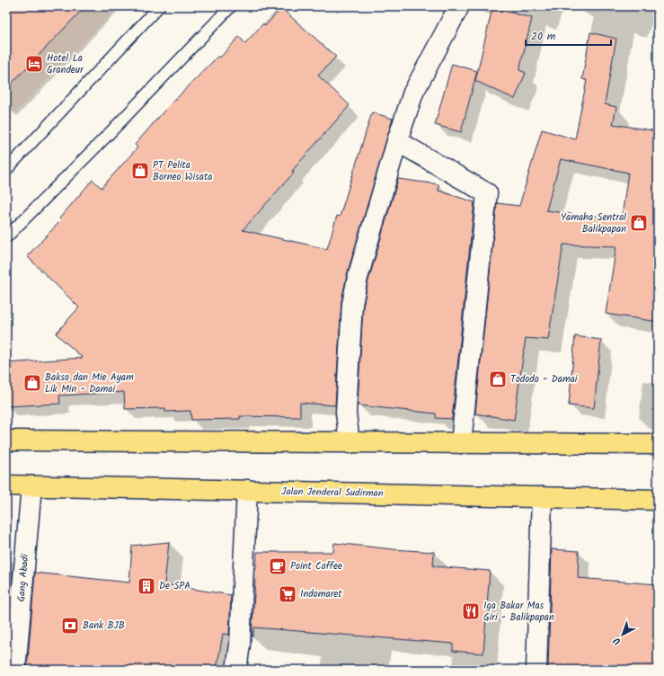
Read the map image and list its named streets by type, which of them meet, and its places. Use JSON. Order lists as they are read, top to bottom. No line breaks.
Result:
{"streets":{"highway":["Jalan Jenderal Sudirman"],"street":["Gang Abadi"]},"crossings":[["Jalan Jenderal Sudirman","Gang Abadi"]],"places":{"hotel":["Hotel La Grandeur"],"shop":["PT Pelita Borneo Wisata","Yamaha Sentral Balikpapan","Tododo - Damai","Bakso dan Mie Ayam Lik Min - Damai"],"cafe":["Point Coffee"],"building":["De SPA"],"supermarket":["Indomaret"],"restaurant":["Iga Bakar Mas Giri - Balikpapan"],"bank":["Bank BJB"]},"scale_bar":"20 m","north":"bottom left"}
